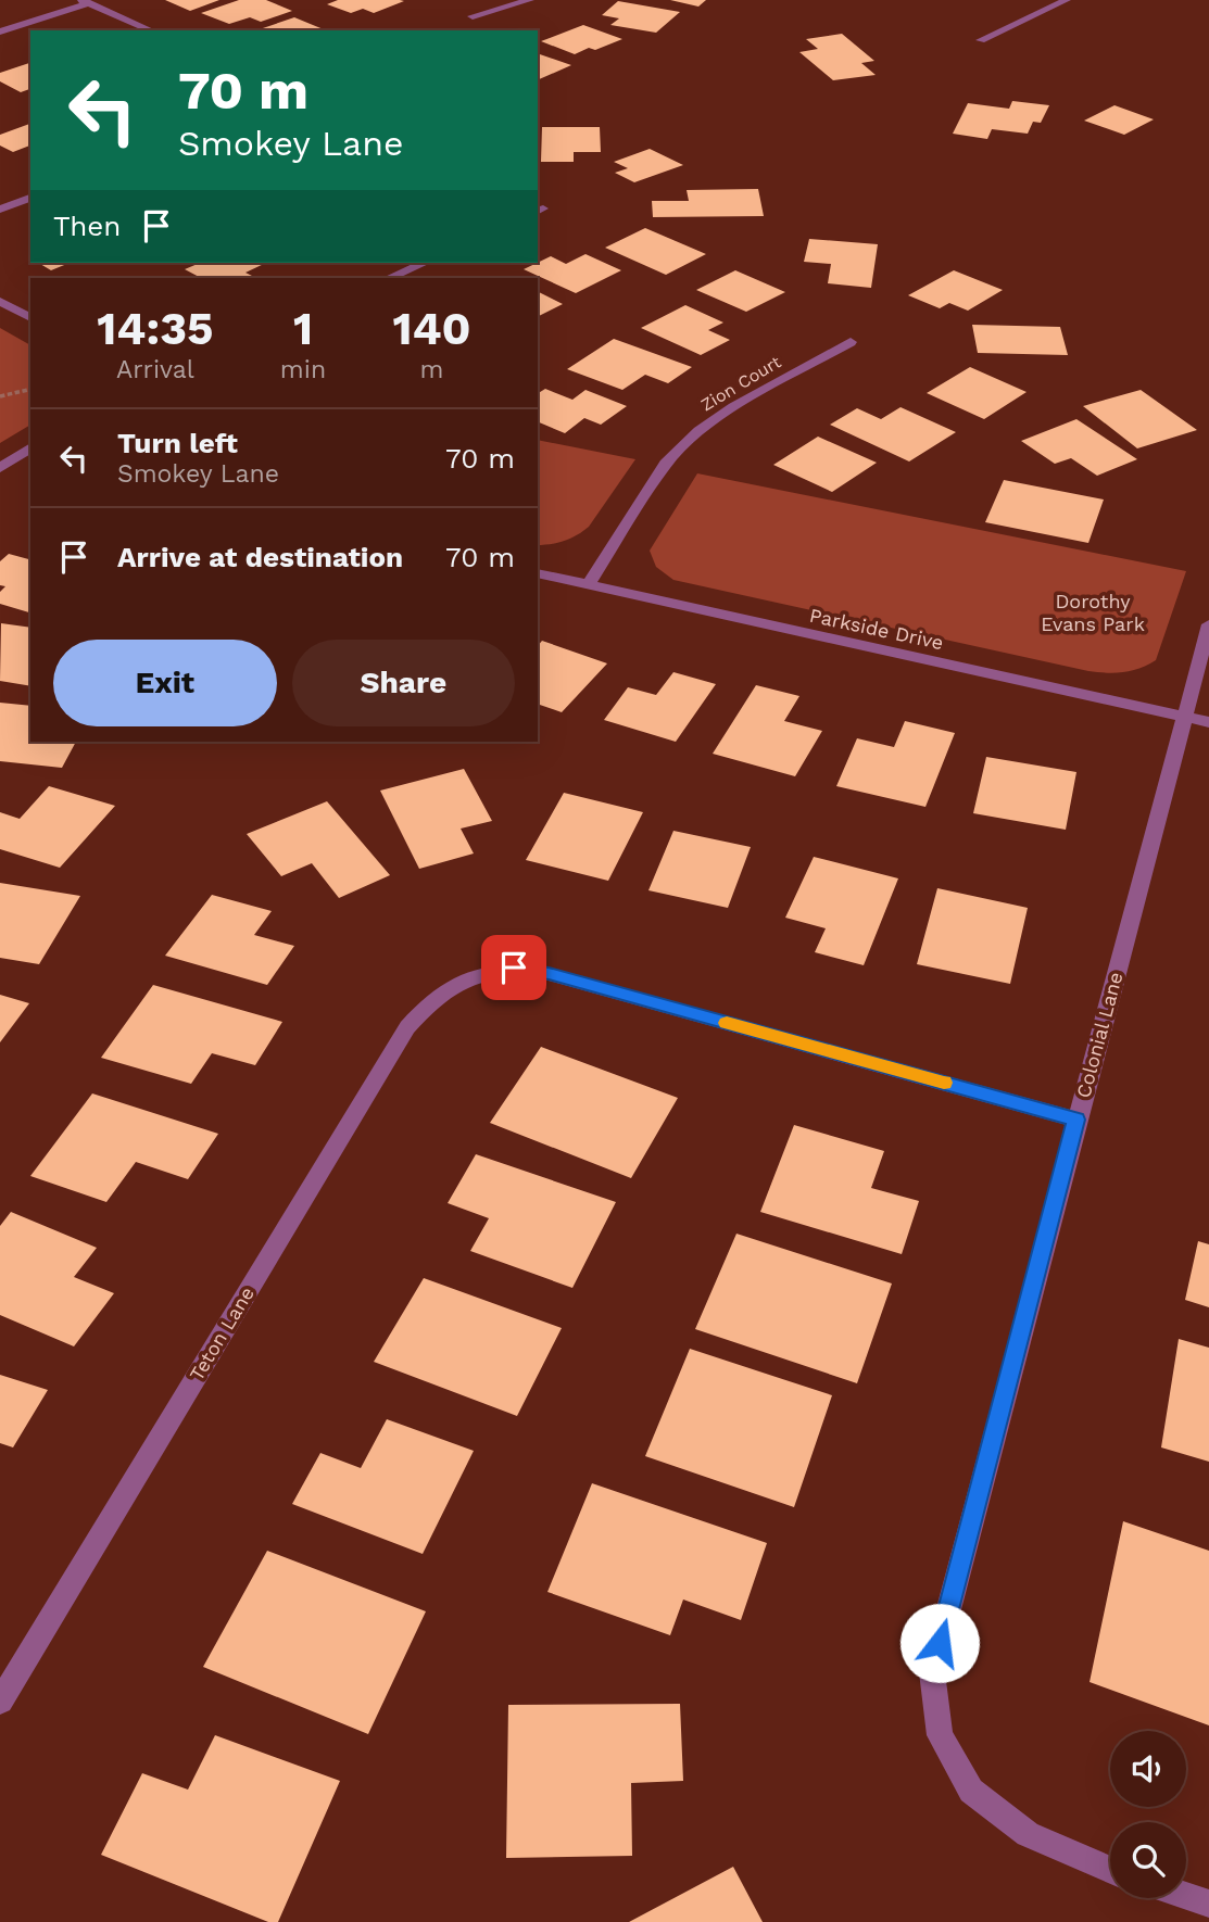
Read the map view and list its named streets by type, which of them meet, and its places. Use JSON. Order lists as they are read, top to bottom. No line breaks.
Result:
{"streets":{"street":["Zion Court","Parkside Drive","Colonial Lane","Teton Lane"]},"crossings":[["Zion Court","Parkside Drive"],["Parkside Drive","Colonial Lane"],["Colonial Lane","Teton Lane"]],"parks":["Dorothy Evans Park"],"page":{"turn":["70 m","Smokey Lane"],"then":"Then","eta":["14:35","Arrival","1","min","140","m"],"list":[{"name":"Turn left","note":"Smokey Lane","value":"70 m"},{"name":"Arrive at destination","value":"70 m"}],"buttons":["Exit","Share"]}}
